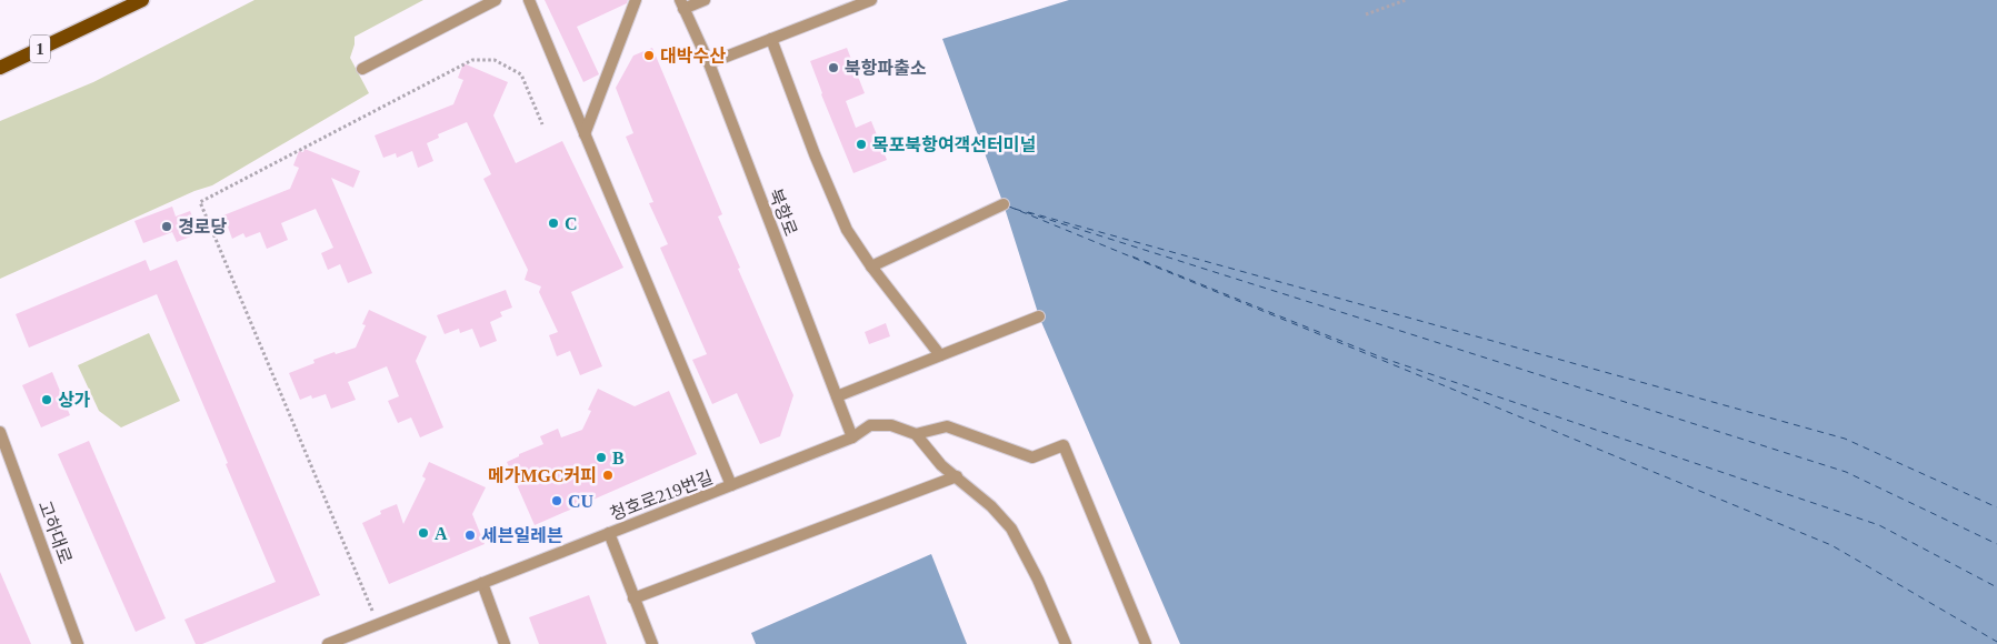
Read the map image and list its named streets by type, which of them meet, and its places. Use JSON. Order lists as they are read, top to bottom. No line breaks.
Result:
{"streets":{"main road":["1"],"street":["북항로","청호로219번길","고하대로"]},"crossings":[["북항로","청호로219번길"]],"places":["대박수산","북항파출소","목포북항여객선터미널","C","경로당","상가","B","메가MGC커피","CU","A","세븐일레븐"]}
